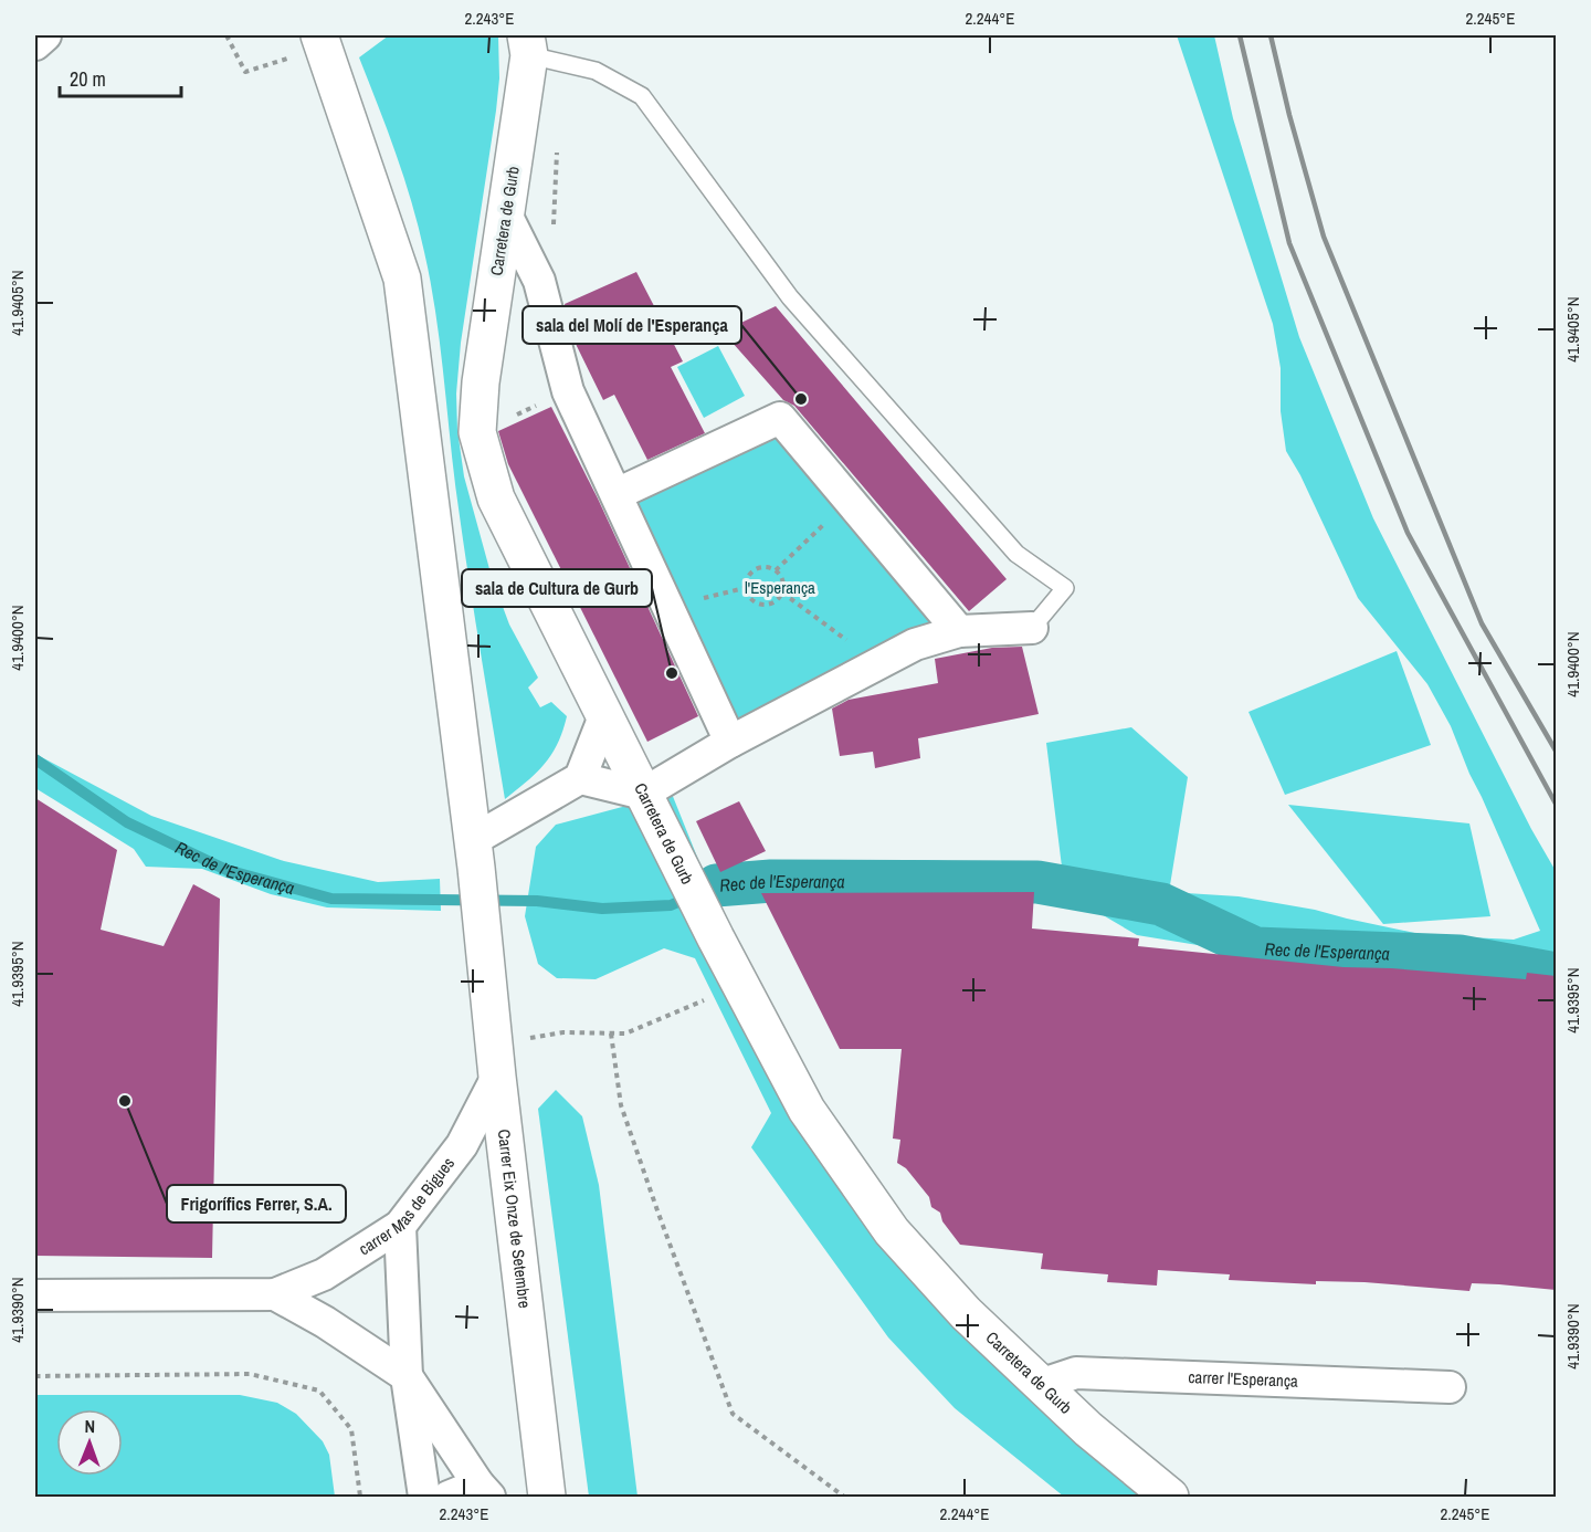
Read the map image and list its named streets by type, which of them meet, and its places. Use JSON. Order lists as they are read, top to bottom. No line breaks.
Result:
{"streets":{"street":["Carretera de Gurb","carrer Mas de Bigues","Carrer Eix Onze de Setembre","carrer l'Esperança"]},"crossings":[["Carretera de Gurb","carrer l'Esperança"],["carrer Mas de Bigues","Carrer Eix Onze de Setembre"]],"water":["Rec de l'Esperança"],"parks":["l'Esperança"],"places":["sala del Molí de l'Esperança","sala de Cultura de Gurb","Frigorífics Ferrer, S.A."],"scale_bar":"20 m","north":"top","coordinates":["2.243°E","2.244°E","2.245°E","41.9405°N","41.9400°N","41.9395°N","41.9390°N"]}
